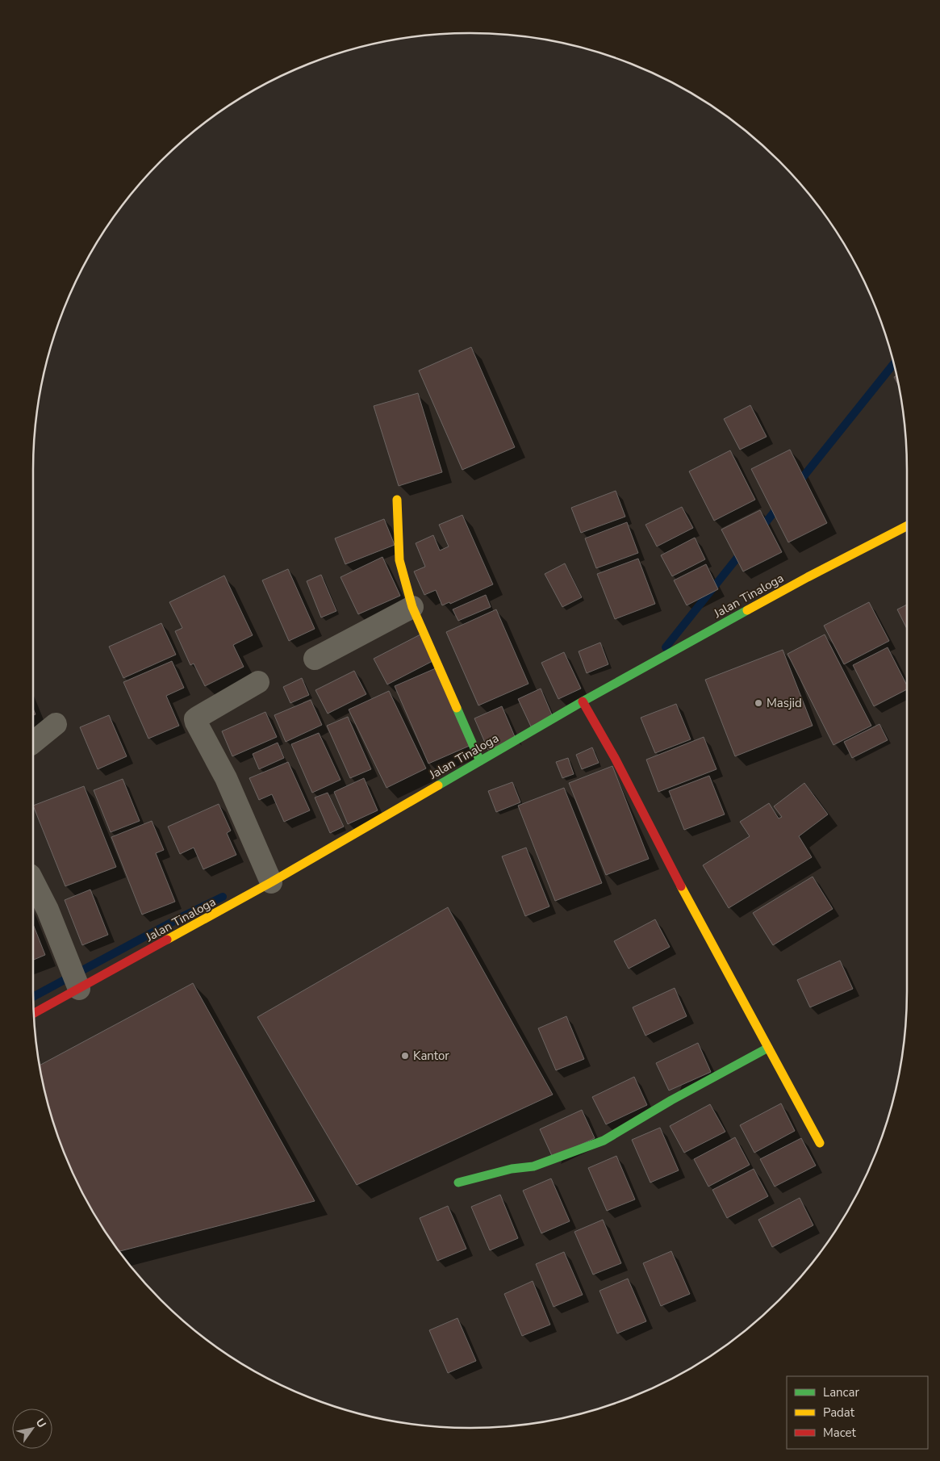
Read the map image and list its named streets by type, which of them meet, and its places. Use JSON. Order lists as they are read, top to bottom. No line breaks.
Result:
{"streets":{"street":["Jalan Tinaloga"]},"places":["Masjid","Kantor"],"legend":["Lancar","Padat","Macet"],"north":"top right"}
